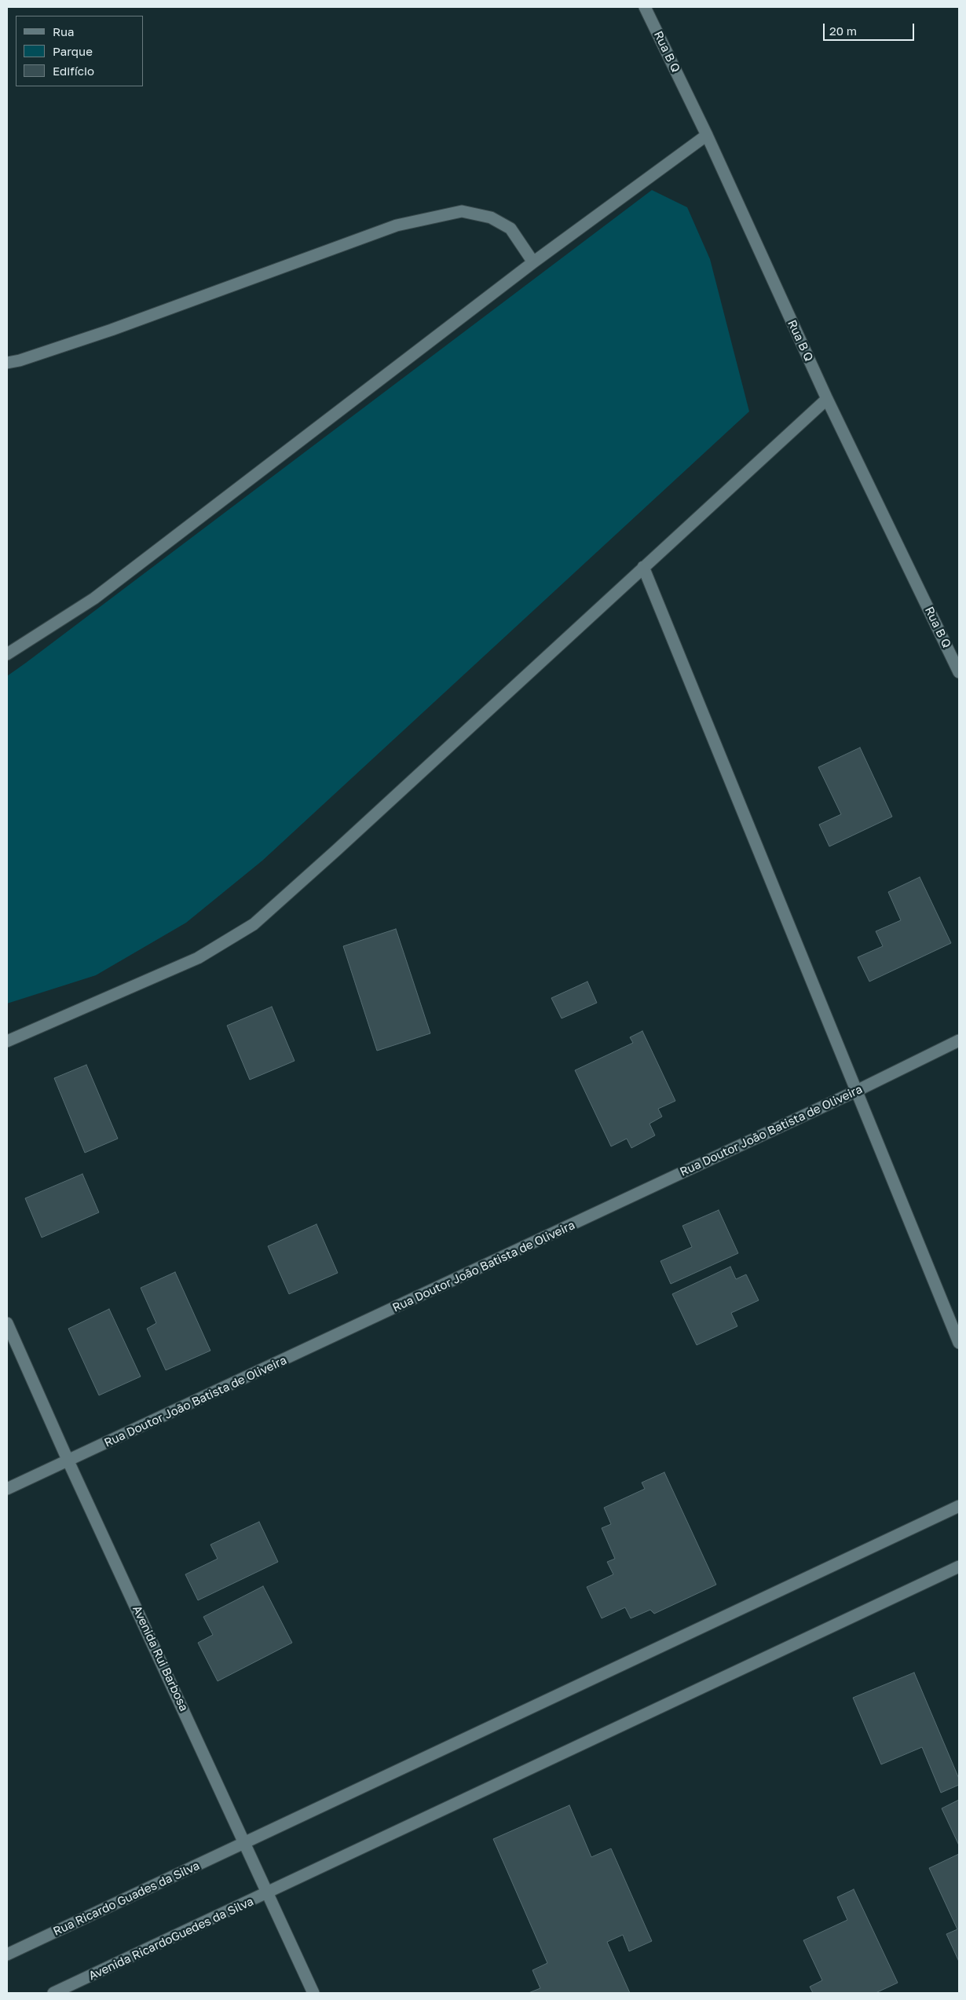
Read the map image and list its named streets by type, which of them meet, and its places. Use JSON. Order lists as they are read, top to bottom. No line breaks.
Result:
{"streets":{"street":["Rua B Q","Rua Doutor João Batista de Oliveira","Avenida Rui Barbosa","Rua Ricardo Guades da Silva","Avenida RicardoGuedes da Silva"]},"crossings":[["Rua Doutor João Batista de Oliveira","Avenida Rui Barbosa"],["Avenida Rui Barbosa","Rua Ricardo Guades da Silva"],["Avenida Rui Barbosa","Avenida RicardoGuedes da Silva"]],"legend":["Rua","Parque","Edifício"],"scale_bar":"20 m"}
